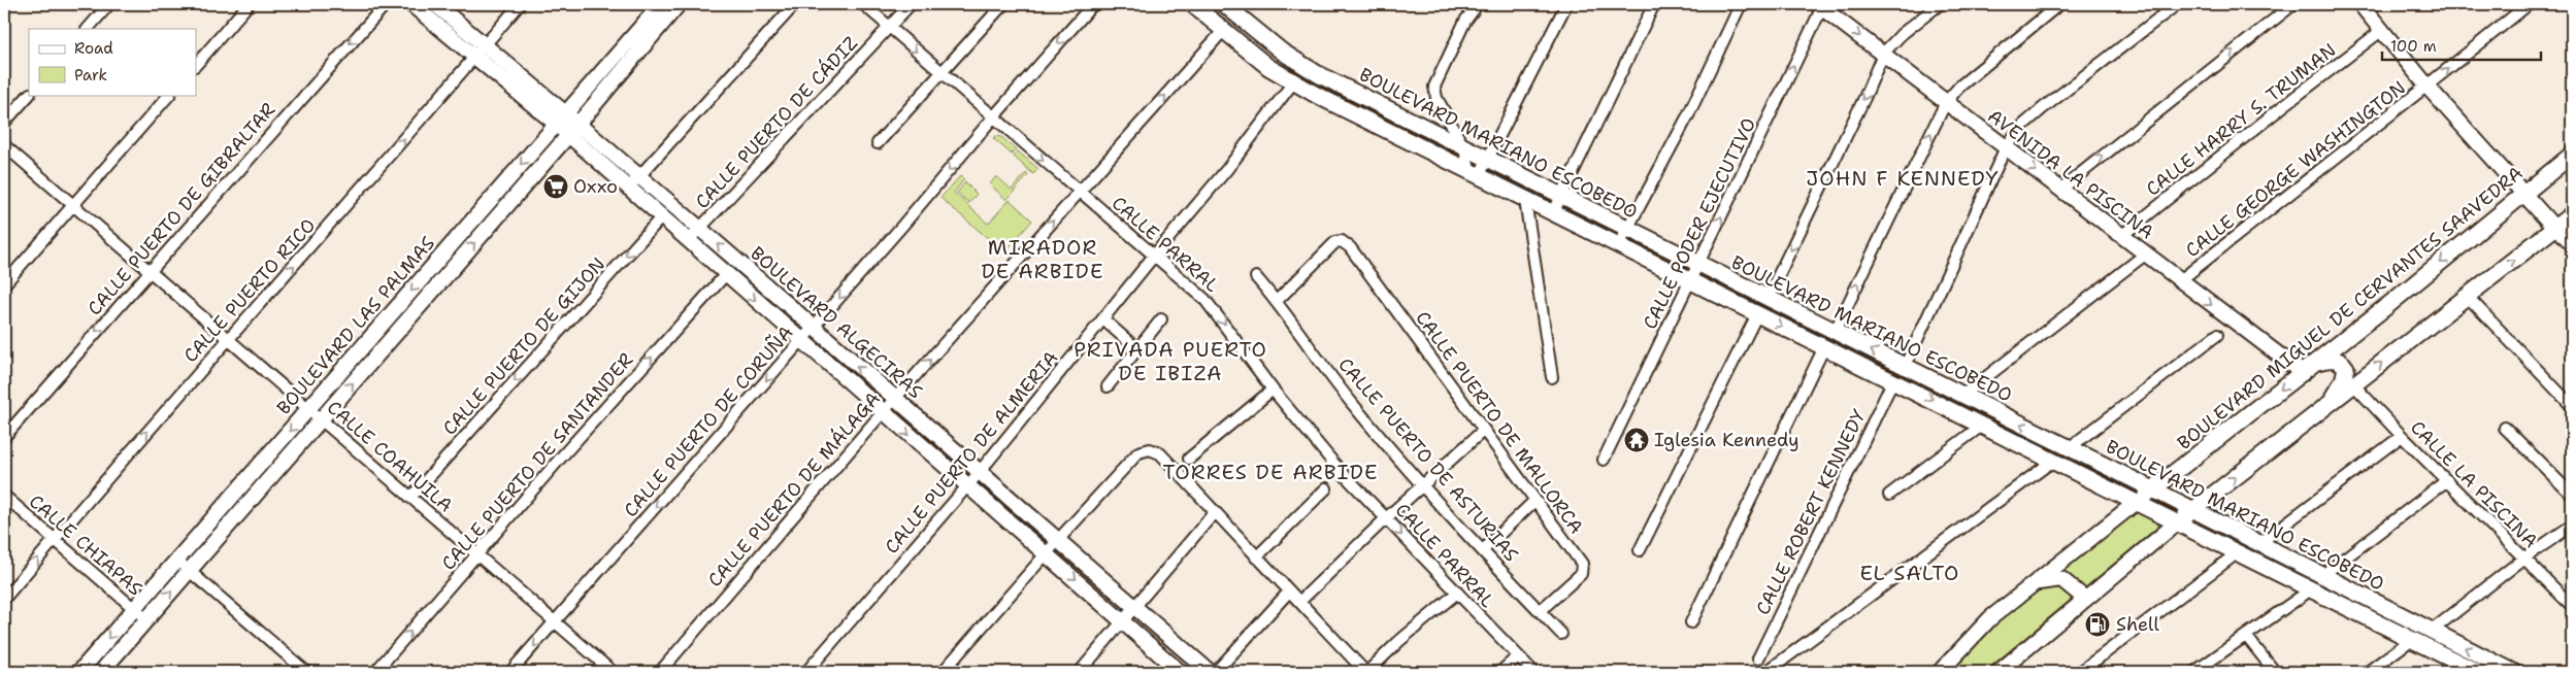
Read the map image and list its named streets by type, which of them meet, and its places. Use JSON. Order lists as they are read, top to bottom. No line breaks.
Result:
{"streets":{"main road":["BOULEVARD MARIANO ESCOBEDO","BOULEVARD MIGUEL DE CERVANTES SAAVEDRA"],"street":["CALLE HARRY S. TRUMAN","CALLE PUERTO DE CÁDIZ","CALLE GEORGE WASHINGTON","AVENIDA LA PISCINA","CALLE PUERTO DE GIBRALTAR","CALLE PODER EJECUTIVO","CALLE PARRAL","CALLE PUERTO RICO","BOULEVARD ALGECIRAS","BOULEVARD LAS PALMAS","CALLE PUERTO DE GIJON","CALLE PUERTO DE CORUÑA","CALLE PUERTO DE MALLORCA","CALLE PUERTO DE ALMERIA","CALLE COAHUILA","CALLE PUERTO DE ASTURIAS","CALLE PUERTO DE SANTANDER","CALLE LA PISCINA","CALLE PUERTO DE MÁLAGA","CALLE ROBERT KENNEDY","CALLE CHIAPAS"]},"crossings":[["CALLE HARRY S. TRUMAN","AVENIDA LA PISCINA"],["CALLE PUERTO DE CÁDIZ","CALLE PARRAL"],["CALLE PUERTO DE CÁDIZ","BOULEVARD ALGECIRAS"],["BOULEVARD MARIANO ESCOBEDO","CALLE PODER EJECUTIVO"],["BOULEVARD MARIANO ESCOBEDO","BOULEVARD MIGUEL DE CERVANTES SAAVEDRA"],["BOULEVARD MARIANO ESCOBEDO","CALLE PUERTO DE ALMERIA"],["BOULEVARD MARIANO ESCOBEDO","CALLE PUERTO DE MÁLAGA"],["BOULEVARD MARIANO ESCOBEDO","CALLE ROBERT KENNEDY"],["CALLE GEORGE WASHINGTON","AVENIDA LA PISCINA"],["AVENIDA LA PISCINA","CALLE PODER EJECUTIVO"],["AVENIDA LA PISCINA","BOULEVARD MIGUEL DE CERVANTES SAAVEDRA"],["CALLE PUERTO DE GIBRALTAR","CALLE COAHUILA"],["CALLE PARRAL","CALLE PUERTO DE CORUÑA"],["CALLE PARRAL","CALLE PUERTO DE ALMERIA"],["CALLE PARRAL","CALLE PUERTO DE MÁLAGA"],["CALLE PUERTO RICO","BOULEVARD ALGECIRAS"],["CALLE PUERTO RICO","CALLE COAHUILA"],["CALLE PUERTO RICO","CALLE CHIAPAS"],["BOULEVARD ALGECIRAS","BOULEVARD LAS PALMAS"],["BOULEVARD ALGECIRAS","CALLE PUERTO DE GIJON"],["BOULEVARD ALGECIRAS","CALLE PUERTO DE CORUÑA"],["BOULEVARD ALGECIRAS","CALLE PUERTO DE ALMERIA"],["BOULEVARD ALGECIRAS","CALLE PUERTO DE SANTANDER"],["BOULEVARD ALGECIRAS","CALLE PUERTO DE MÁLAGA"],["BOULEVARD LAS PALMAS","CALLE COAHUILA"],["BOULEVARD LAS PALMAS","CALLE CHIAPAS"],["CALLE PUERTO DE GIJON","CALLE COAHUILA"],["CALLE PUERTO DE CORUÑA","CALLE COAHUILA"],["CALLE PUERTO DE MALLORCA","CALLE PUERTO DE ASTURIAS"],["CALLE COAHUILA","CALLE PUERTO DE SANTANDER"]],"one_way":["AVENIDA LA PISCINA","CALLE PUERTO DE GIBRALTAR","CALLE PARRAL","CALLE PUERTO RICO","CALLE PUERTO DE GIJON","CALLE PUERTO DE CORUÑA","CALLE PUERTO DE SANTANDER","CALLE PUERTO DE MÁLAGA"],"districts":["JOHN F KENNEDY","MIRADOR DE ARBIDE","PRIVADA PUERTO DE IBIZA","TORRES DE ARBIDE","EL SALTO"],"places":{"supermarket":["Oxxo"],"temple":["Iglesia Kennedy"],"fuel station":["Shell"]},"legend":["Road","Park"],"scale_bar":"100 m"}
